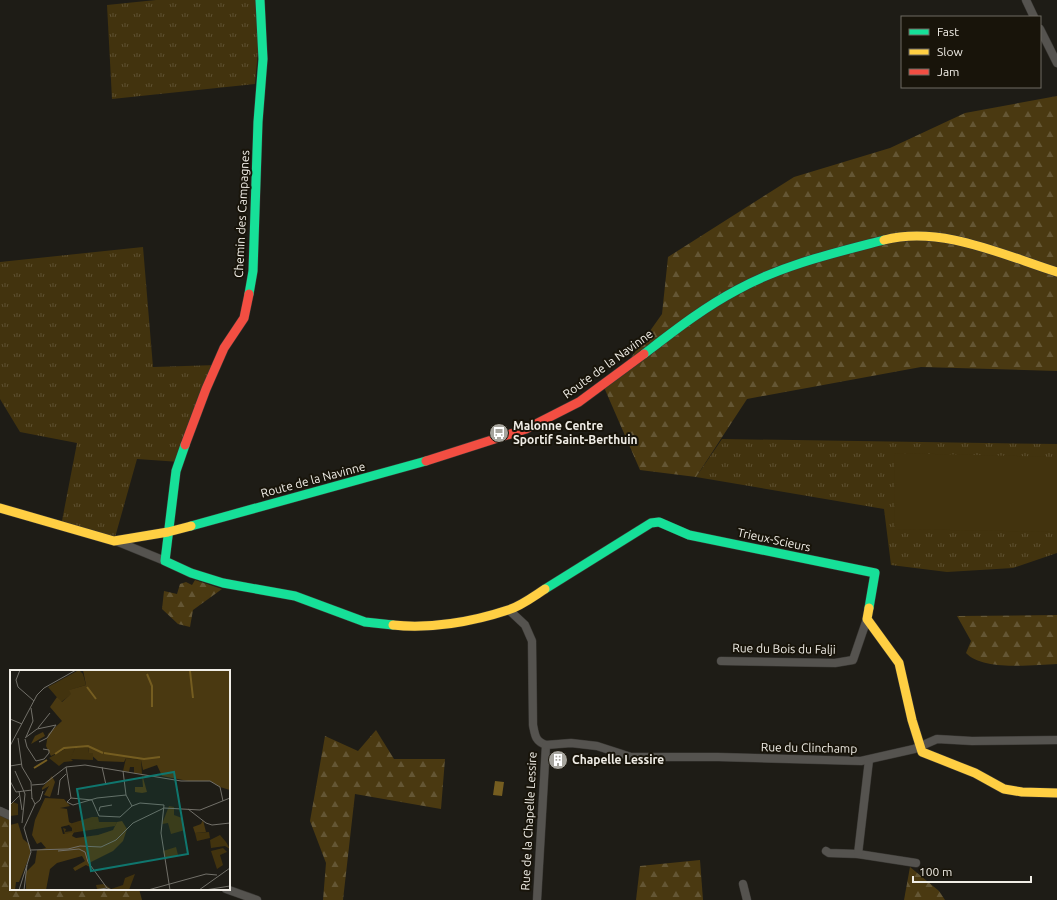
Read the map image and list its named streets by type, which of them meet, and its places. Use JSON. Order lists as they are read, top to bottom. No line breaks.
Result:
{"streets":{"street":["Chemin des Campagnes","Route de la Navinne","Trieux-Scieurs","Rue du Bois du Falji","Rue du Clinchamp","Rue de la Chapelle Lessire"]},"crossings":[["Chemin des Campagnes","Route de la Navinne"],["Trieux-Scieurs","Rue du Bois du Falji"],["Trieux-Scieurs","Rue de la Chapelle Lessire"],["Rue du Clinchamp","Rue de la Chapelle Lessire"]],"places":{"bus stop":["Malonne Centre Sportif Saint-Berthuin"],"building":["Chapelle Lessire"]},"legend":["Fast","Slow","Jam"],"scale_bar":"100 m"}
